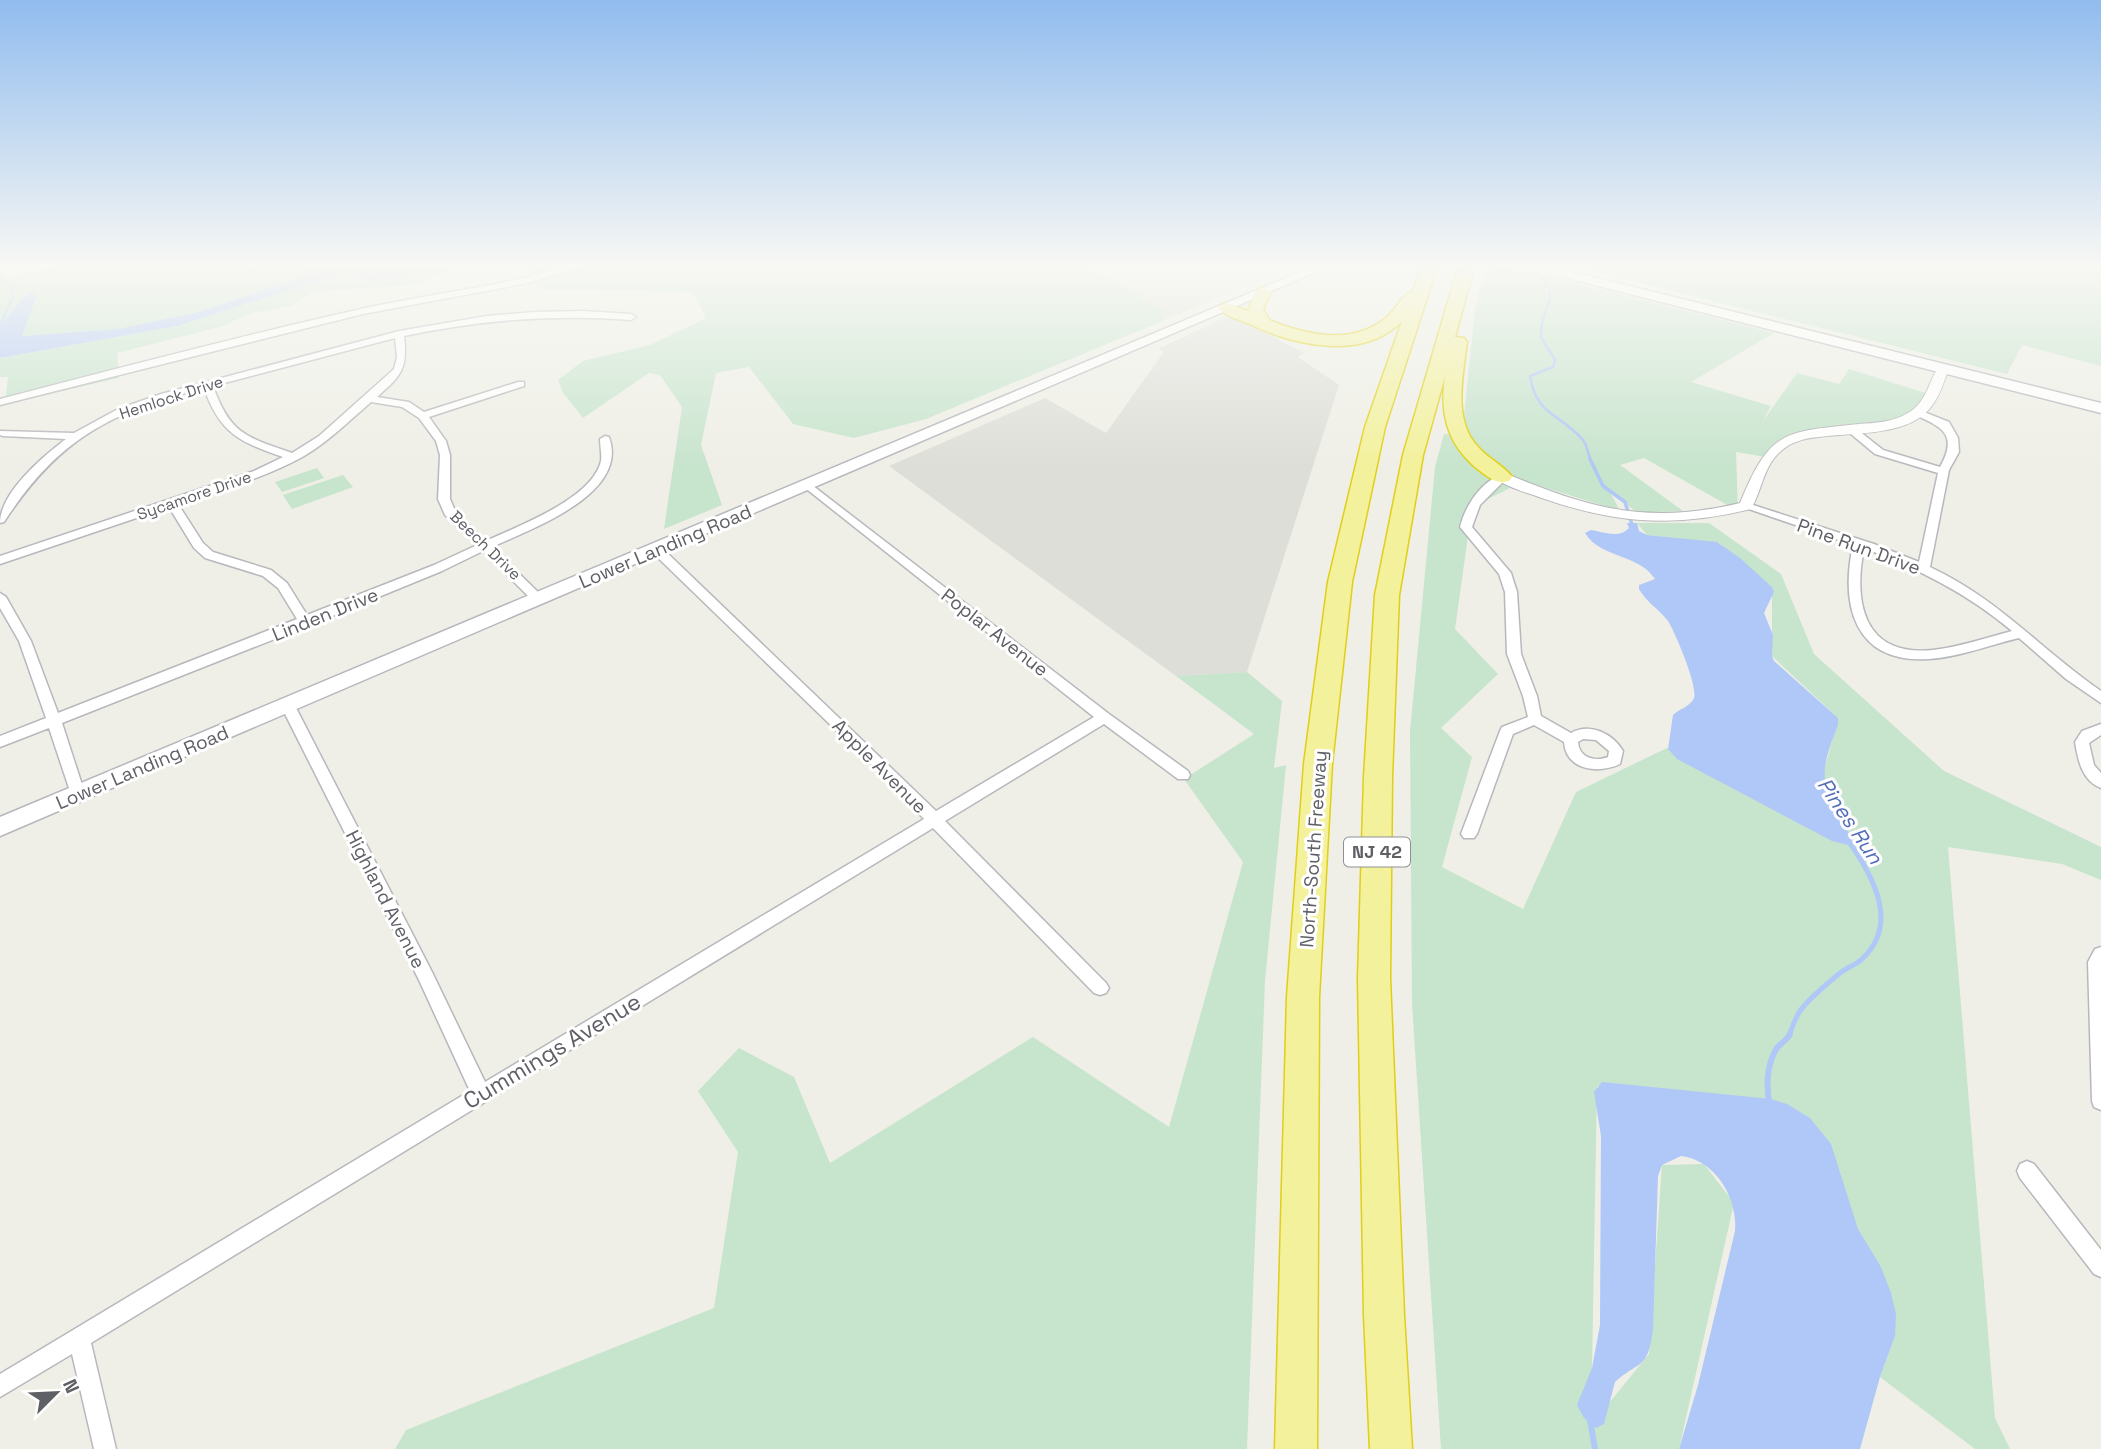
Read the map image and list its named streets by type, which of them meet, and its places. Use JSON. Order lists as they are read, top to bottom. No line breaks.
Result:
{"streets":{"highway":["North-South Freeway","NJ 42"],"main road":["Lower Landing Road"],"street":["Hemlock Drive","Sycamore Drive","Beech Drive","Pine Run Drive","Linden Drive","Poplar Avenue","Apple Avenue","Highland Avenue","Cummings Avenue"]},"crossings":[["Beech Drive","Lower Landing Road"],["Beech Drive","Linden Drive"],["Lower Landing Road","Poplar Avenue"],["Lower Landing Road","Apple Avenue"],["Lower Landing Road","Highland Avenue"],["Poplar Avenue","Cummings Avenue"],["Apple Avenue","Cummings Avenue"],["Highland Avenue","Cummings Avenue"]],"water":["Pines Run"],"north":"top right"}
